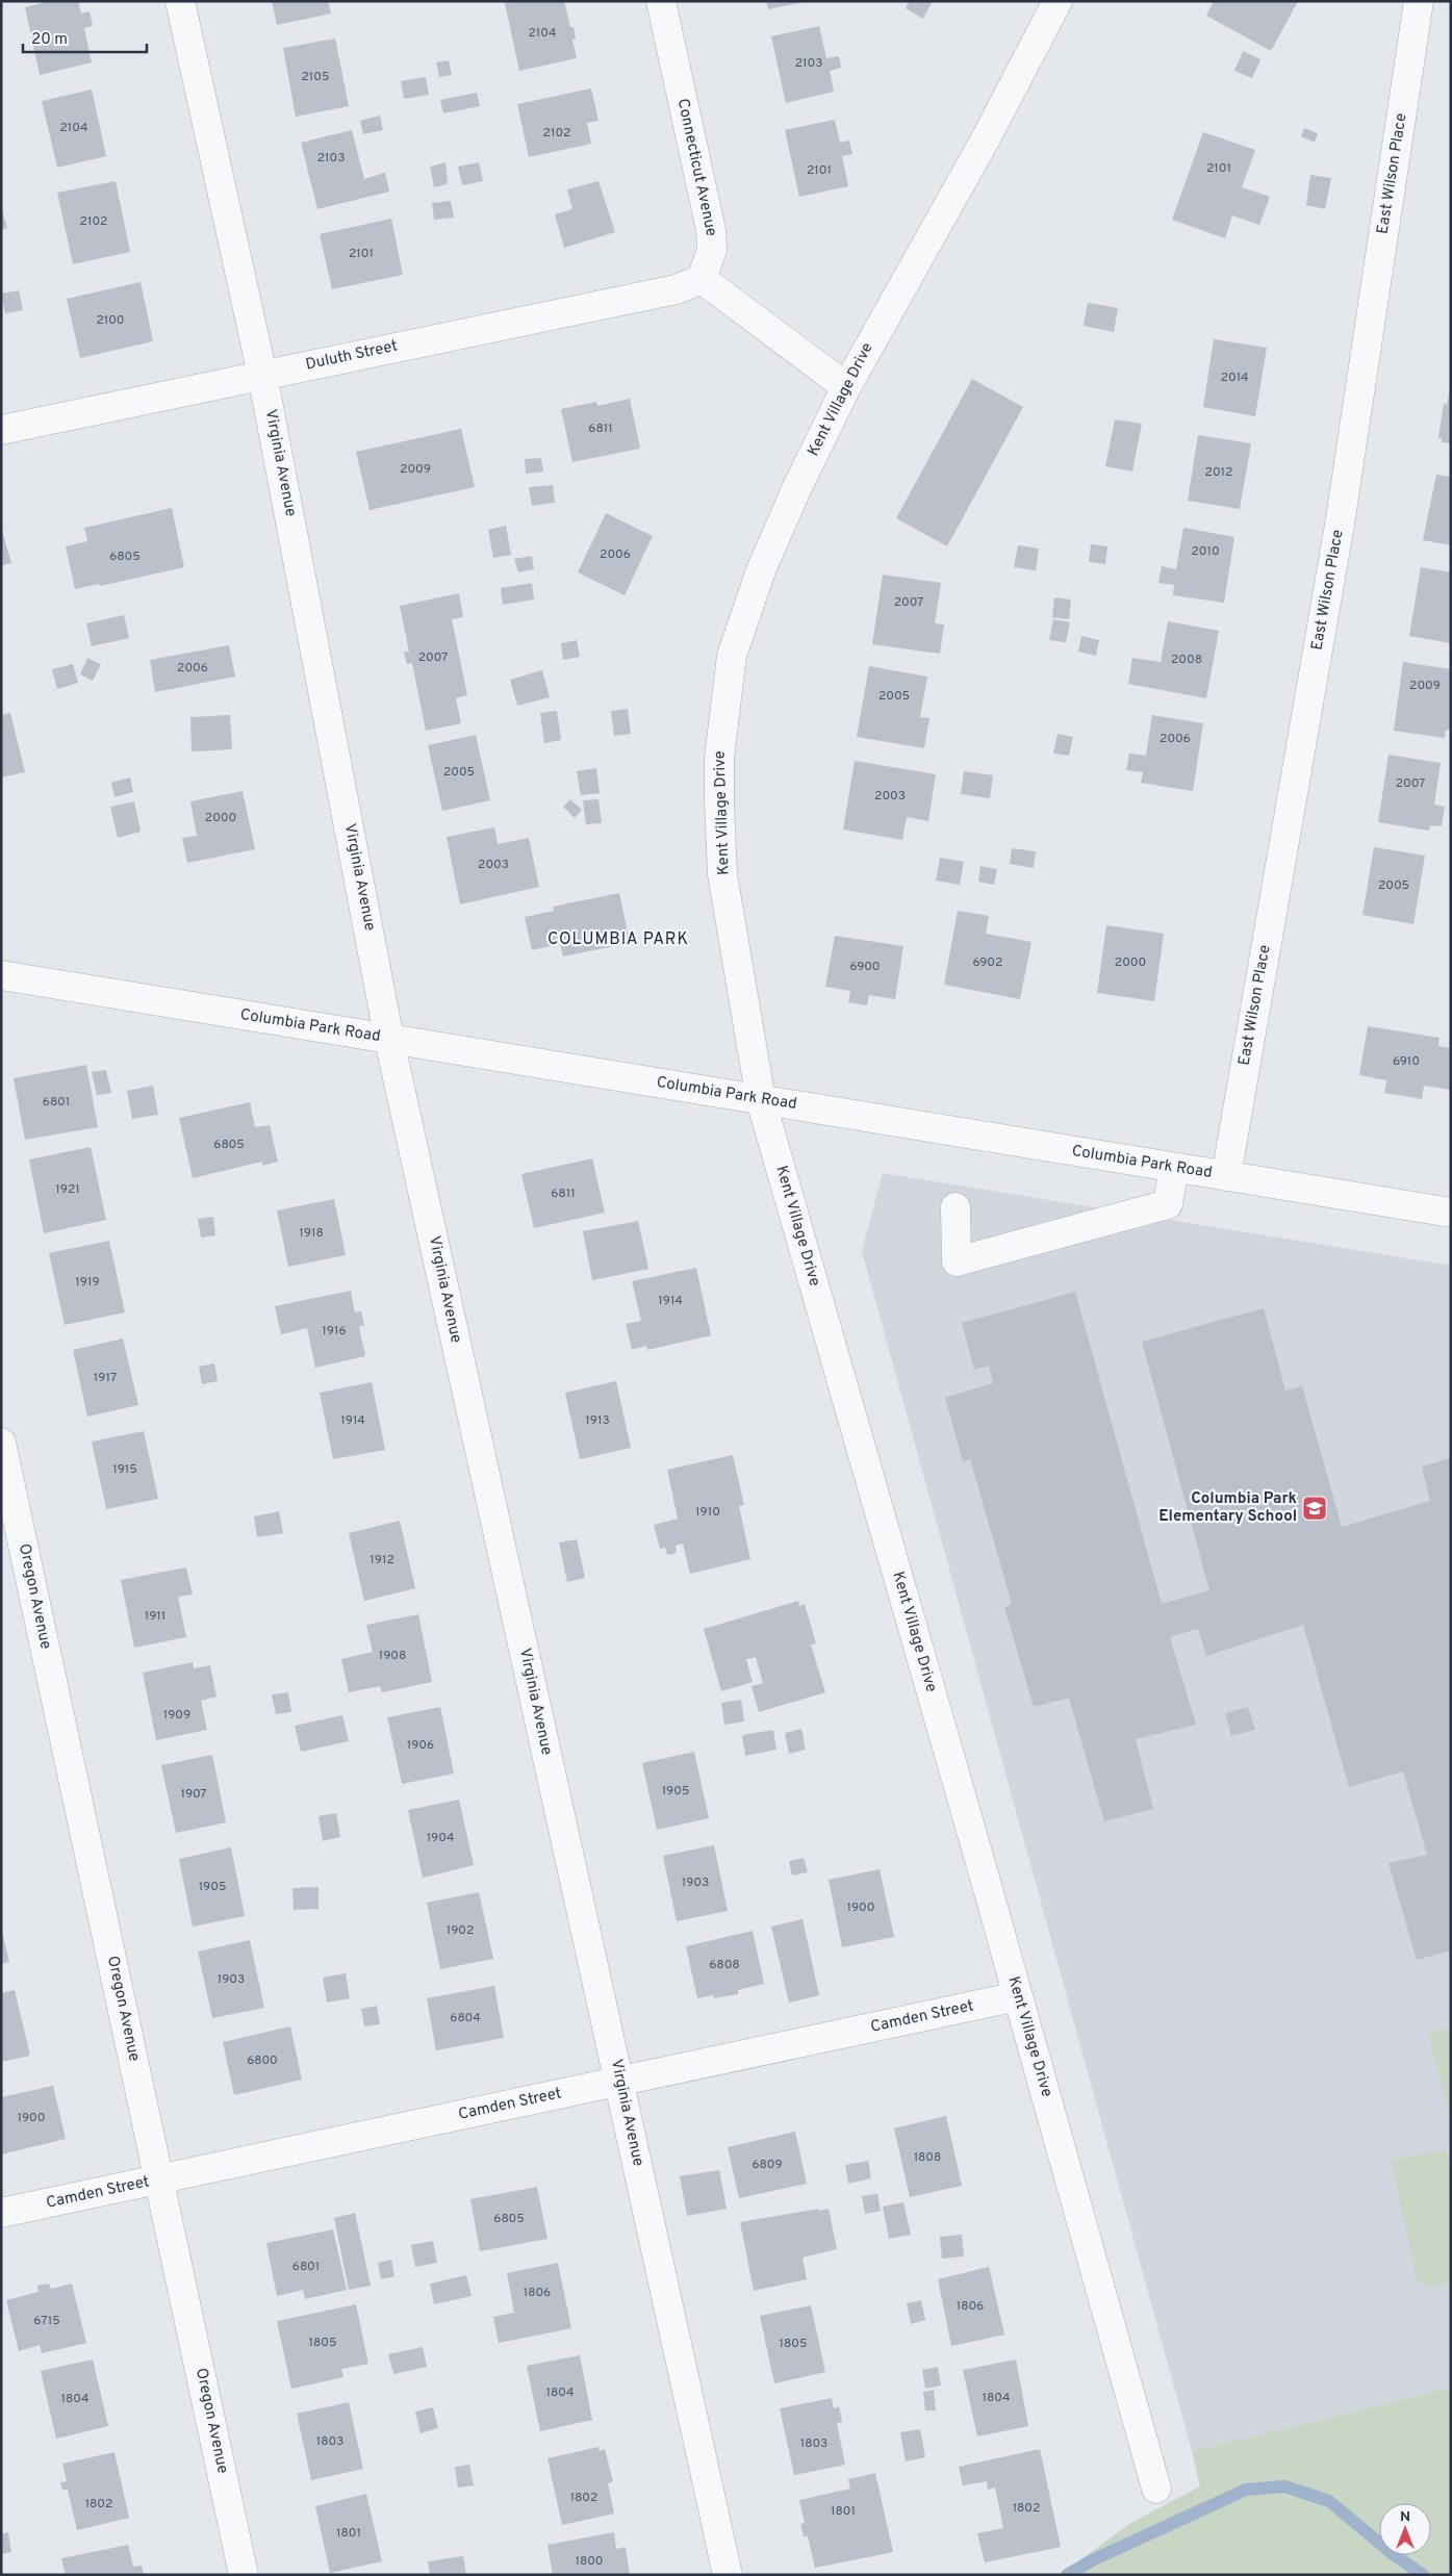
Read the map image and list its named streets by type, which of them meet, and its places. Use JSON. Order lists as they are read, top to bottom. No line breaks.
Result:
{"streets":{"street":["Connecticut Avenue","East Wilson Place","Duluth Street","Kent Village Drive","Virginia Avenue","Columbia Park Road","Oregon Avenue","Camden Street"]},"crossings":[["Connecticut Avenue","Duluth Street"],["East Wilson Place","Columbia Park Road"],["Duluth Street","Virginia Avenue"],["Kent Village Drive","Columbia Park Road"],["Kent Village Drive","Camden Street"],["Virginia Avenue","Columbia Park Road"],["Virginia Avenue","Camden Street"],["Oregon Avenue","Camden Street"]],"districts":["COLUMBIA PARK"],"places":{"school or university":["Columbia Park Elementary School"]},"house_numbers":["2104","2103","2105","2104","2102","2103","2101","2101","2102","2101","2100","2014","6811","2009","2012","2010","2006","6805","2007","2007","2008","2006","2009","2005","2006","2005","2007","2003","2000","2003","2005","6902","2000","6900","6910","6801","6805","1921","6811","1918","1919","1914","1916","1917","1914","1913","1915","1910","1912","1911","1908","1909","1906","1905","1907","1904","1903","1905","1900","1902","6808","1903","6804","6800","1900","1808","6809","6805","6801","1806","1806","6715","1805","1805","1804","1804","1804","1803","1803","1802","1802","1802","1801","1801","1800"],"scale_bar":"20 m","north":"top"}
